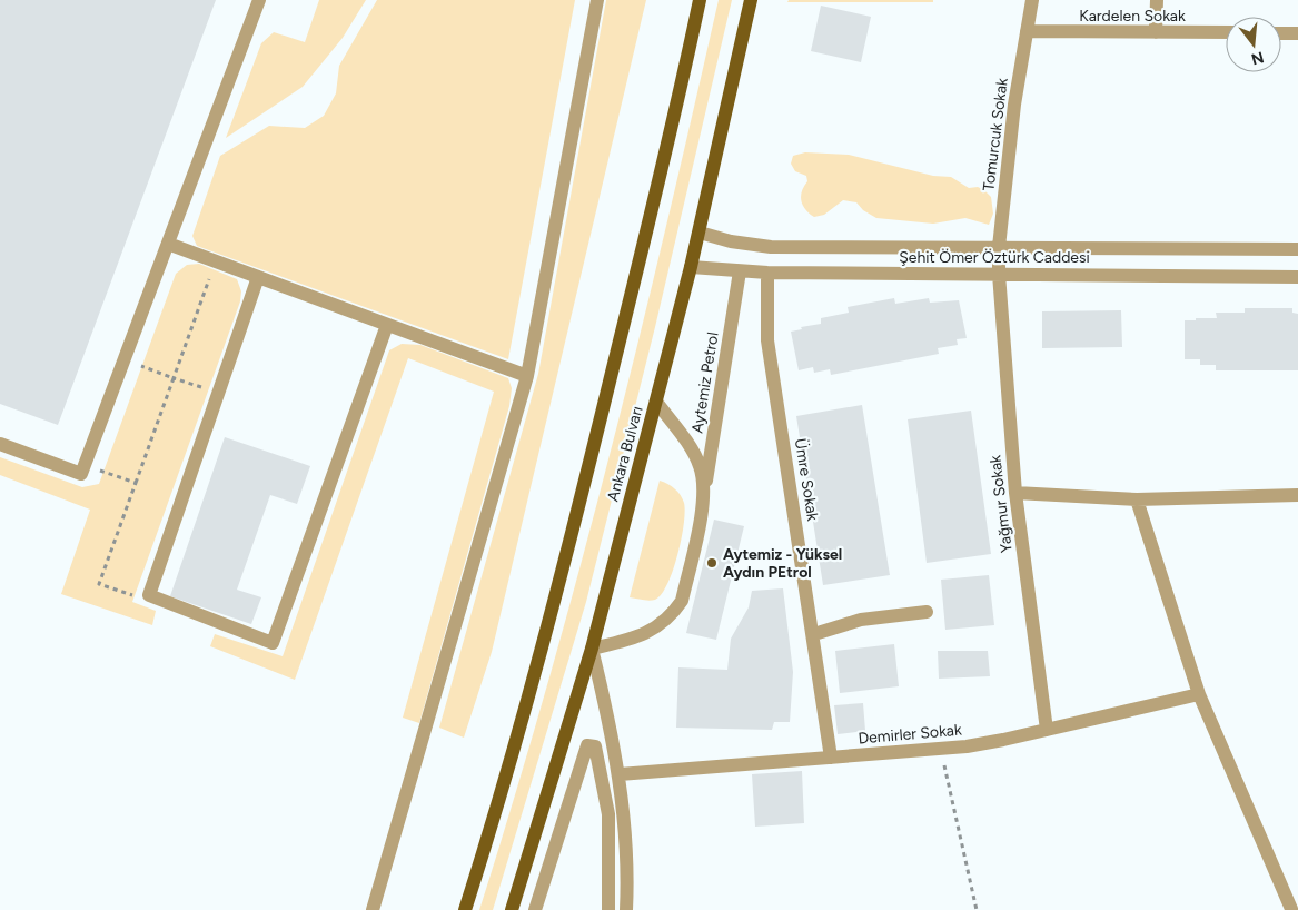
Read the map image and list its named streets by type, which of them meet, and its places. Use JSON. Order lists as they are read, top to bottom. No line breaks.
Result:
{"streets":{"main road":["Ankara Bulvarı"],"street":["Kardelen Sokak","Tomurcuk Sokak","Şehit Ömer Öztürk Caddesi","Aytemiz Petrol","Ümre Sokak","Yağmur Sokak","Demirler Sokak"]},"crossings":[["Kardelen Sokak","Tomurcuk Sokak"],["Tomurcuk Sokak","Şehit Ömer Öztürk Caddesi"],["Tomurcuk Sokak","Yağmur Sokak"],["Şehit Ömer Öztürk Caddesi","Aytemiz Petrol"],["Şehit Ömer Öztürk Caddesi","Ankara Bulvarı"],["Şehit Ömer Öztürk Caddesi","Ümre Sokak"],["Şehit Ömer Öztürk Caddesi","Yağmur Sokak"],["Aytemiz Petrol","Ankara Bulvarı"],["Ümre Sokak","Demirler Sokak"],["Yağmur Sokak","Demirler Sokak"]],"places":["Aytemiz - Yüksel Aydın PEtrol"],"north":"bottom"}
